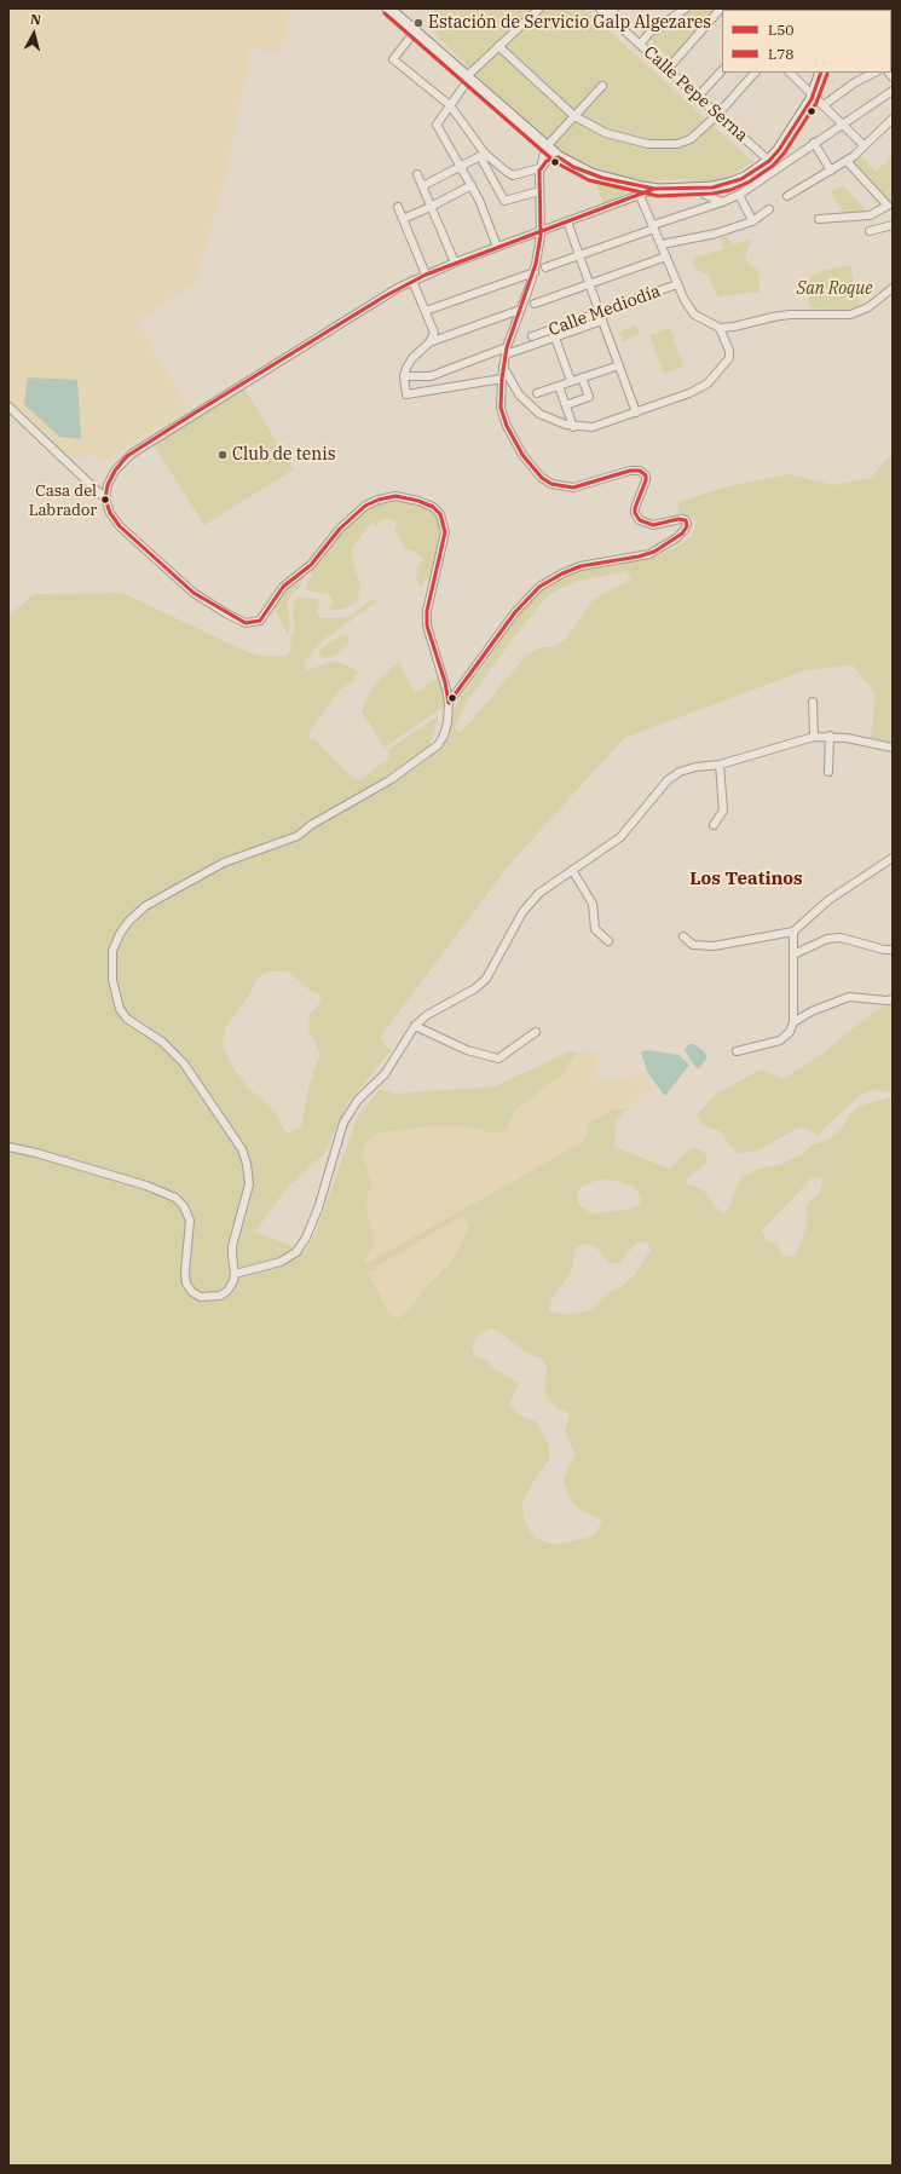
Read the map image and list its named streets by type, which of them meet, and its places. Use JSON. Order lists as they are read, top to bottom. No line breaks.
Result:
{"streets":{"street":["Calle Pepe Serna","Calle Mediodía"]},"districts":["Los Teatinos"],"parks":["San Roque"],"places":["Estación de Servicio Galp Algezares","Club de tenis","Casa del Labrador"],"lines":["transit line L78","transit line L50"],"legend":["L50","L78"],"north":"top"}
